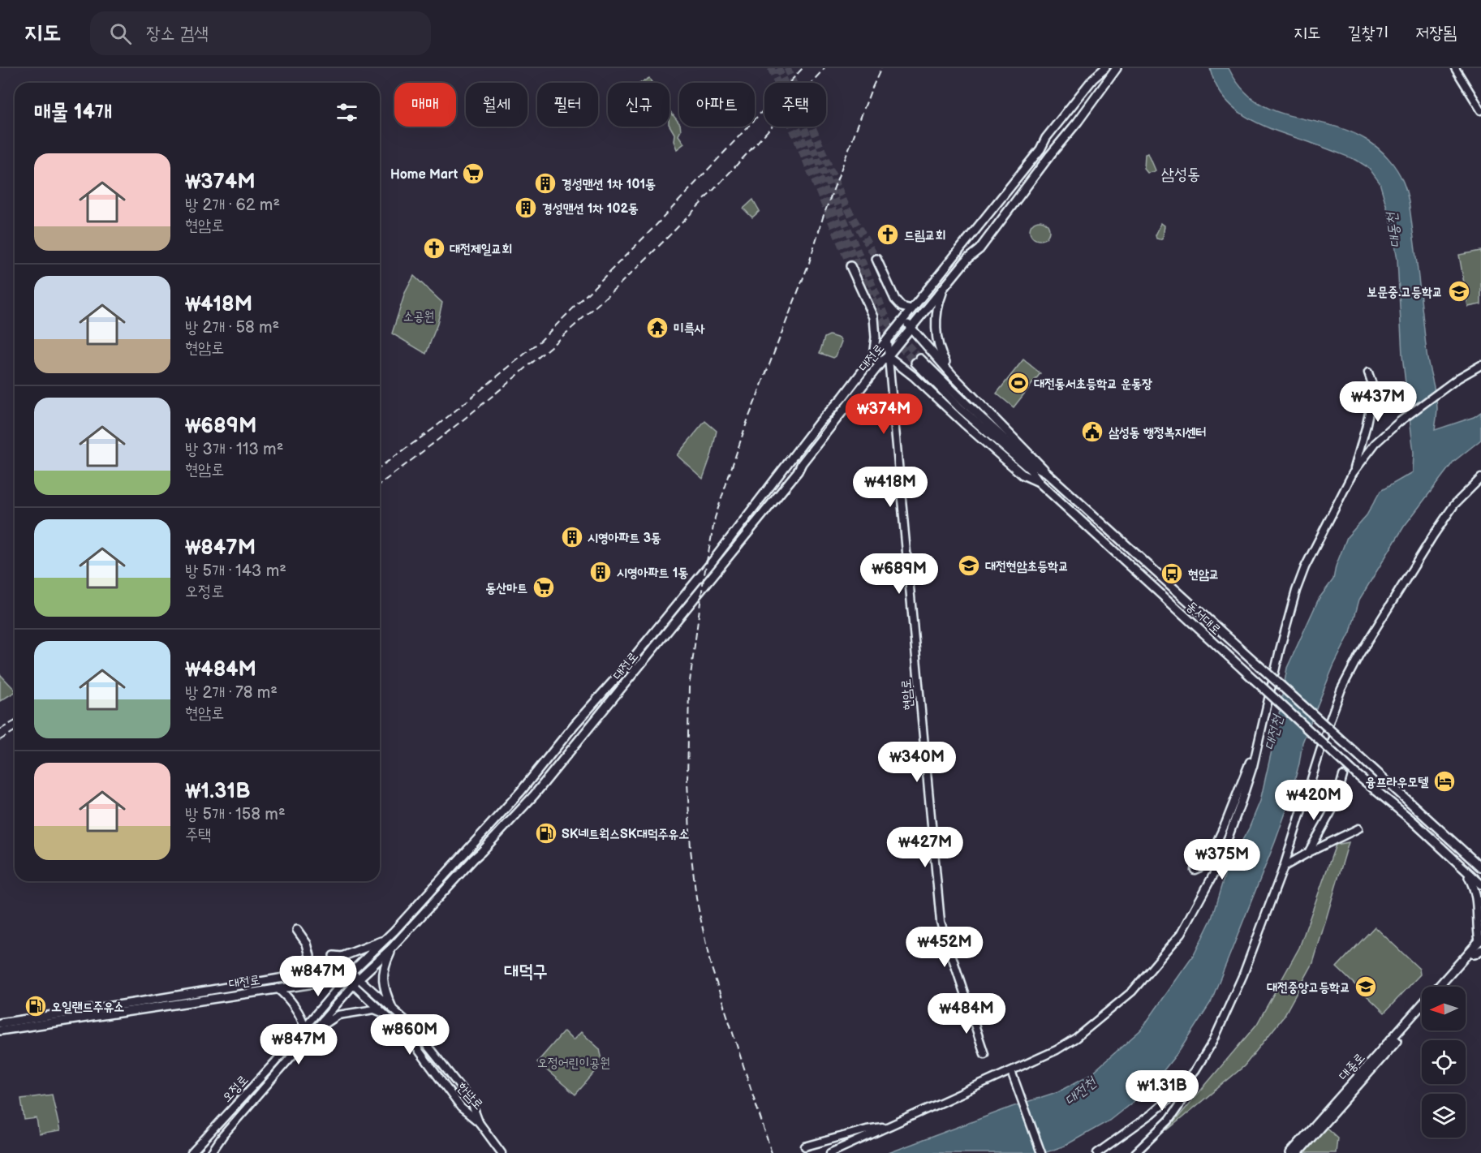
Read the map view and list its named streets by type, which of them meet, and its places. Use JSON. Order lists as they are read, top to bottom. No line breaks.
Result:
{"streets":{"main road":["대전로","동서대로","현암로","대종로","오정로","한남로"]},"crossings":[["대전로","현암로"],["대전로","오정로"],["대전로","한남로"],["오정로","한남로"]],"districts":["삼성동","대덕구"],"water":["대동천","대전천"],"parks":["소공원","오정어린이공원"],"places":{"supermarket":["Home Mart","동산마트"],"building":["경성맨션 1차 101동","경성맨션 1차 102동","시영아파트 3동","시영아파트 1동"],"church":["드림교회","대전제일교회"],"school or university":["보문중.고등학교","대전현암초등학교","대전중앙고등학교"],"temple":["미륵사"],"sports":["대전동서초등학교 운동장"],"public building":["삼성동 행정복지센터"],"bus stop":["현암교"],"hotel":["융프라우모텔"],"fuel station":["SK네트웍스SK대덕주유소","오일랜드주유소"]},"north":"left","page":{"header":"지도","search":"장소 검색","nav":["지도","길찾기","저장됨"],"chip":["매매","월세","필터","신규","아파트","주택"],"heading":"매물 14개","list":[{"name":"₩374M","note":"방 2개 · 62 m² · 현암로"},{"name":"₩418M","note":"방 2개 · 58 m² · 현암로"},{"name":"₩689M","note":"방 3개 · 113 m² · 현암로"},{"name":"₩847M","note":"방 5개 · 143 m² · 오정로"},{"name":"₩484M","note":"방 2개 · 78 m² · 현암로"},{"name":"₩1.31B","note":"방 5개 · 158 m² · 주택"}],"price":["₩437M","₩374M","₩418M","₩689M","₩340M","₩420M","₩427M","₩375M","₩452M","₩847M","₩484M","₩860M","₩847M","₩1.31B"]}}
